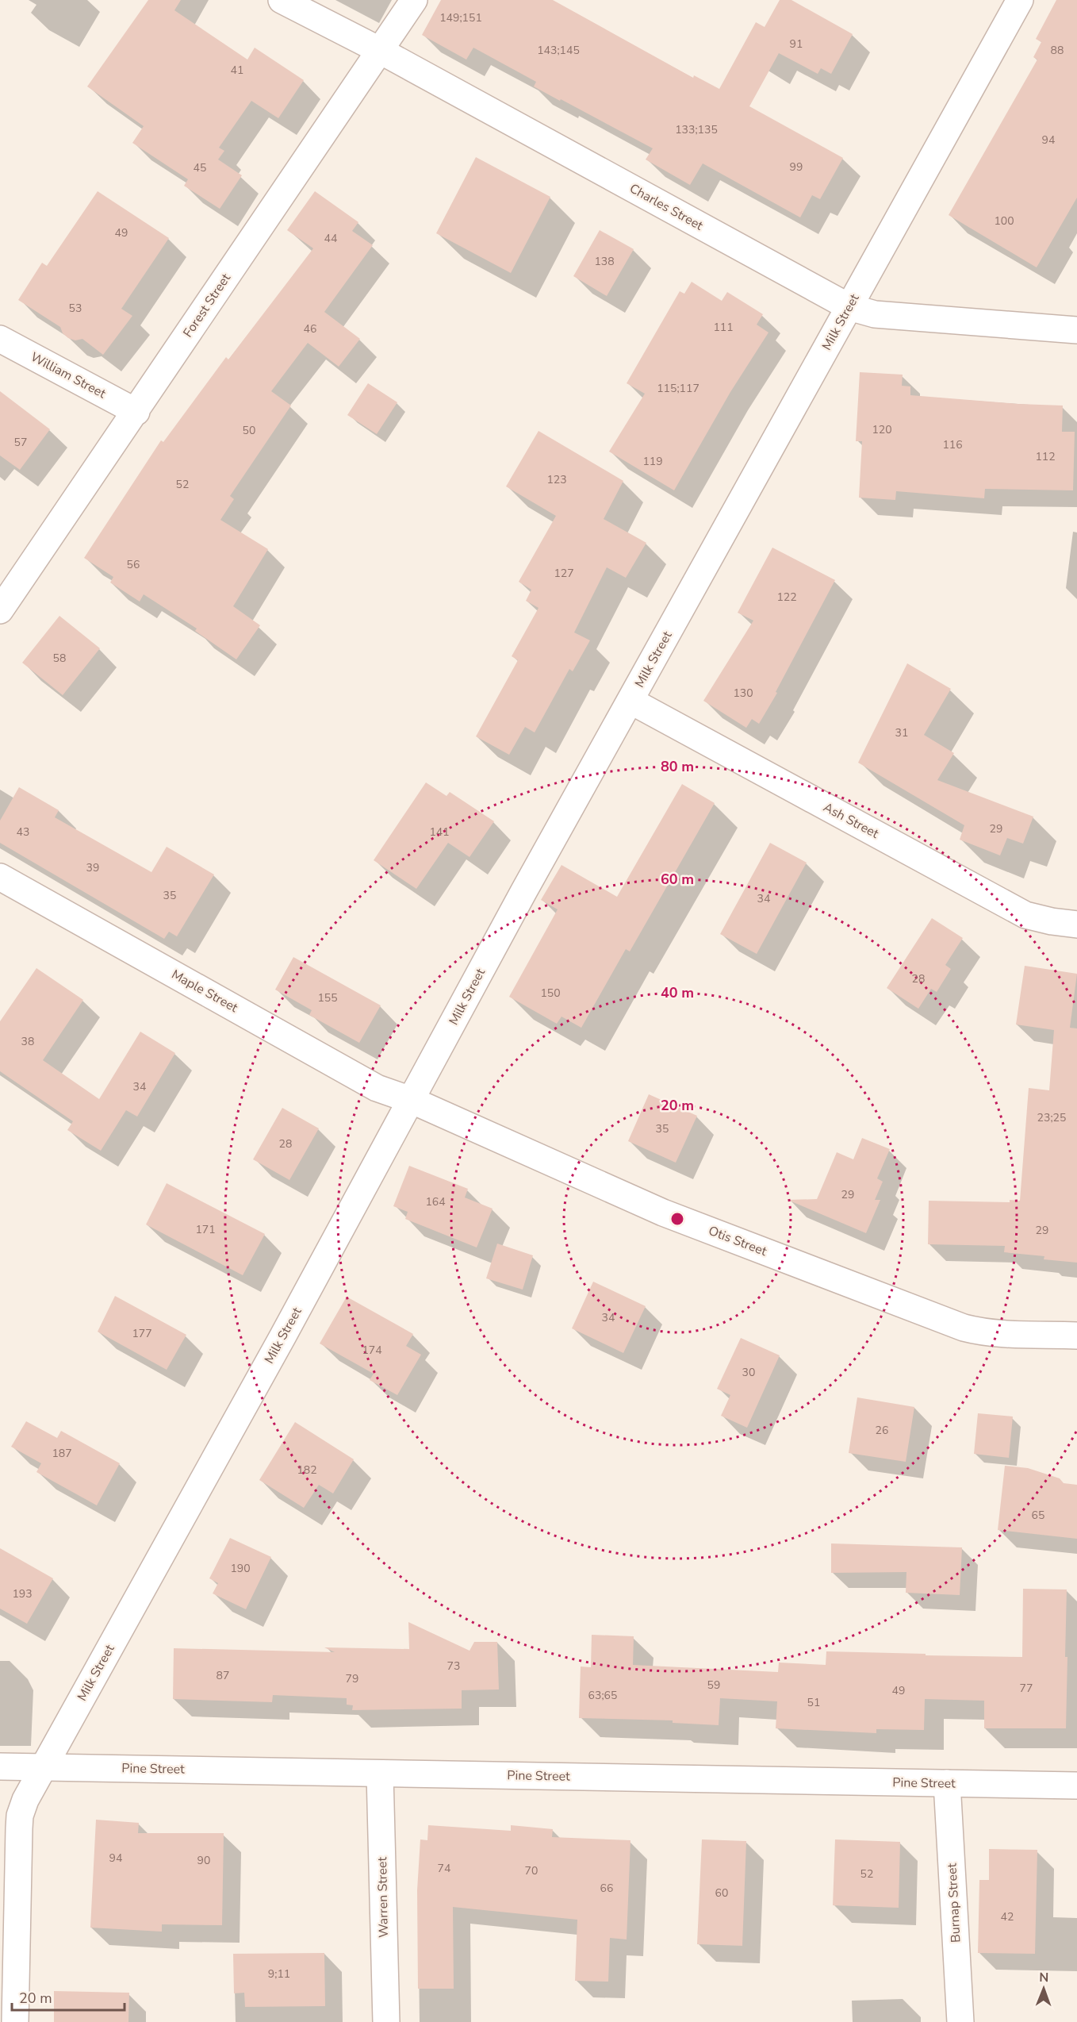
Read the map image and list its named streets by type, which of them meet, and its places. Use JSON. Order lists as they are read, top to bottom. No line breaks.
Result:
{"streets":{"street":["Charles Street","Forest Street","Milk Street","William Street","Ash Street","Maple Street","Otis Street","Pine Street","Warren Street","Burnap Street"]},"crossings":[["Charles Street","Forest Street"],["Charles Street","Milk Street"],["Forest Street","William Street"],["Milk Street","Ash Street"],["Milk Street","Maple Street"],["Milk Street","Otis Street"],["Milk Street","Pine Street"],["Maple Street","Otis Street"],["Pine Street","Warren Street"],["Pine Street","Burnap Street"]],"house_numbers":["149;151","91","143;145","88","41","133;135","94","99","45","100","49","44","138","53","111","46","115;117","120","50","57","116","112","119","123","52","56","127","122","58","130","31","29","43","141","39","35","34","28","150","155","38","34","23;25","35","28","29","164","171","29","34","177","174","30","26","187","182","65","190","193","73","87","79","59","77","49","63;65","51","94","90","74","70","52","66","60","42","9;11"],"scale_bar":"20 m","north":"top","rings":["80 m","60 m","40 m","20 m"]}
